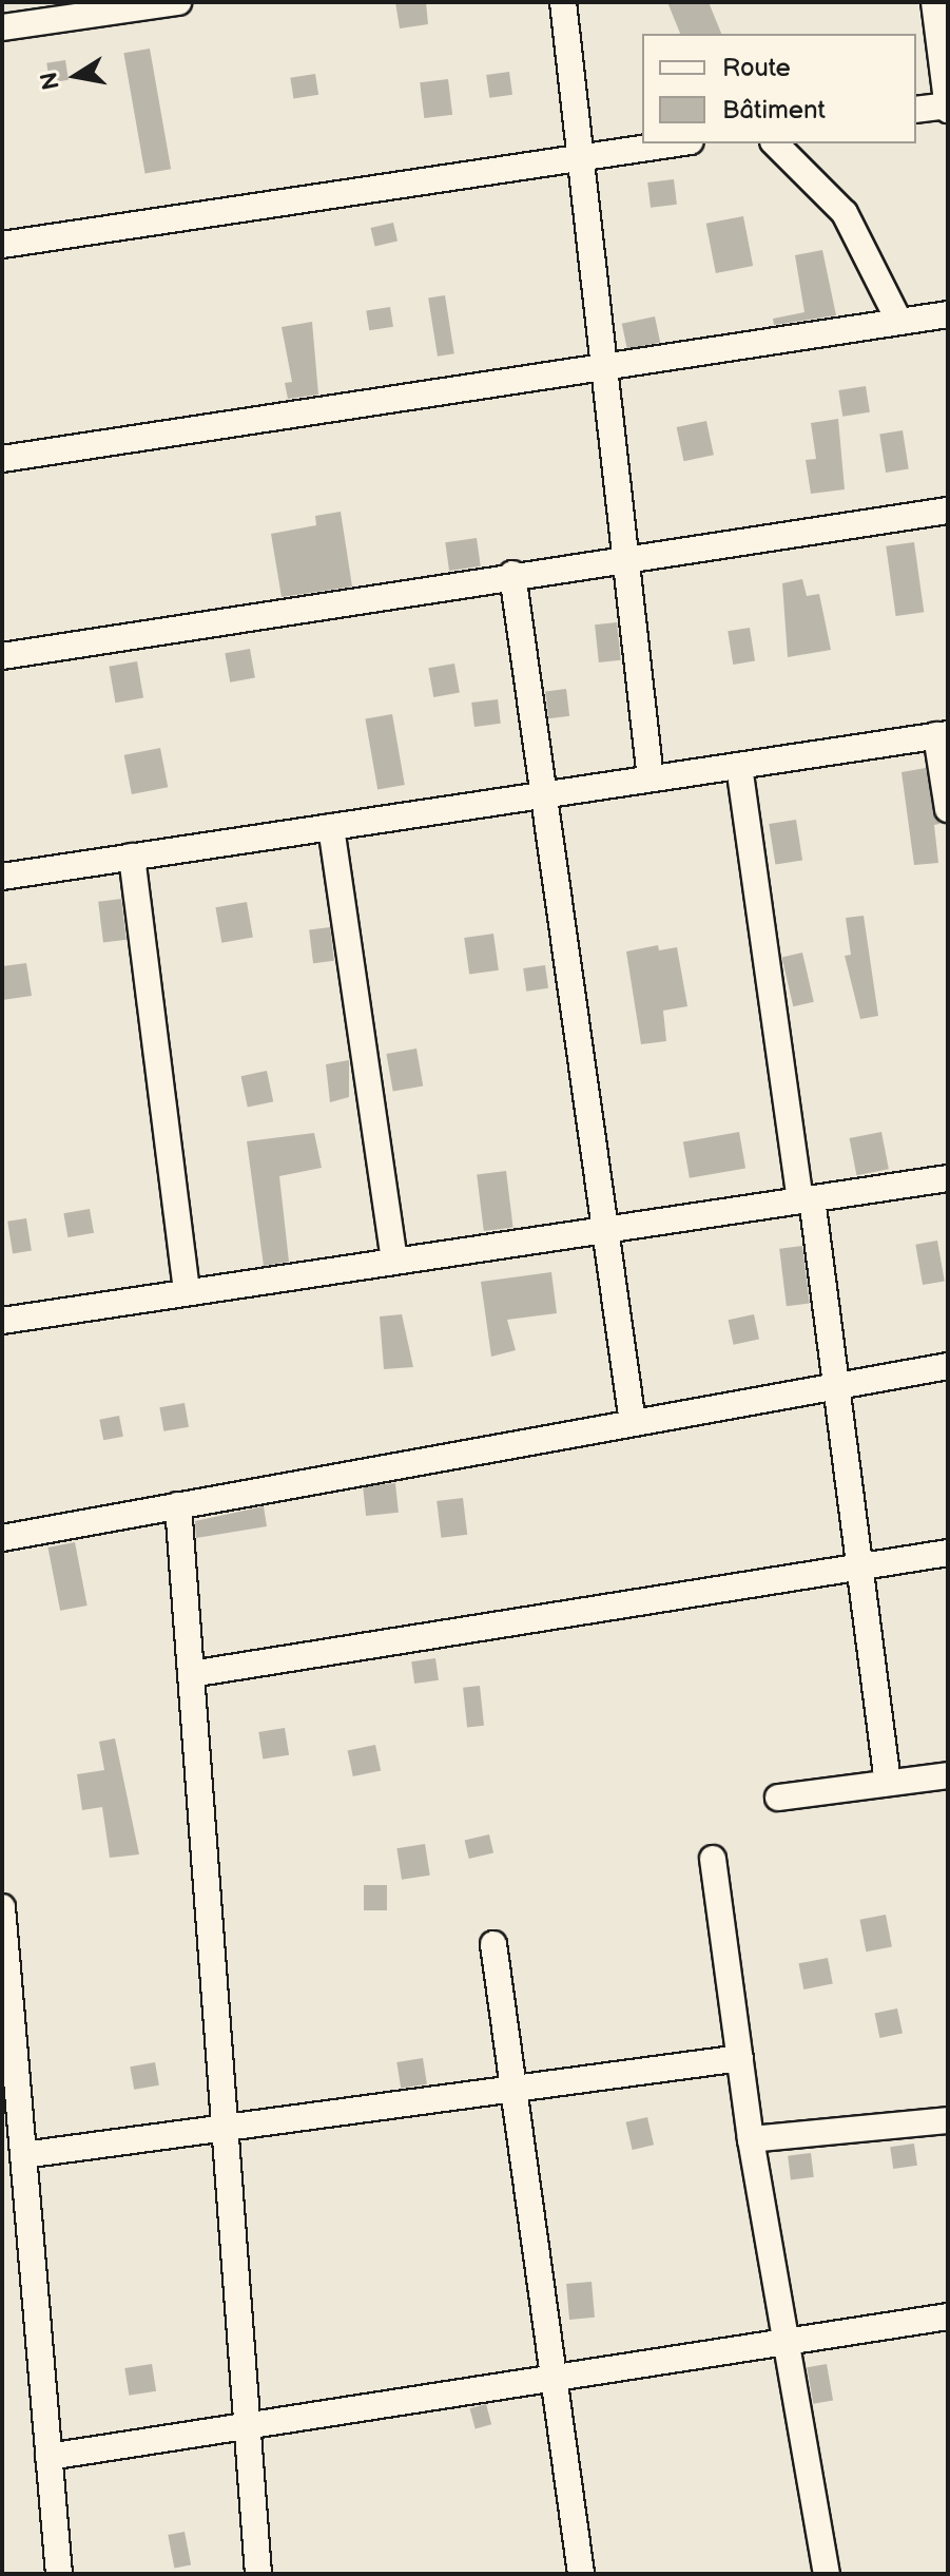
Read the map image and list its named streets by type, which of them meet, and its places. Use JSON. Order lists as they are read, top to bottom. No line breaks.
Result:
{"legend":["Route","Bâtiment"],"north":"left"}
